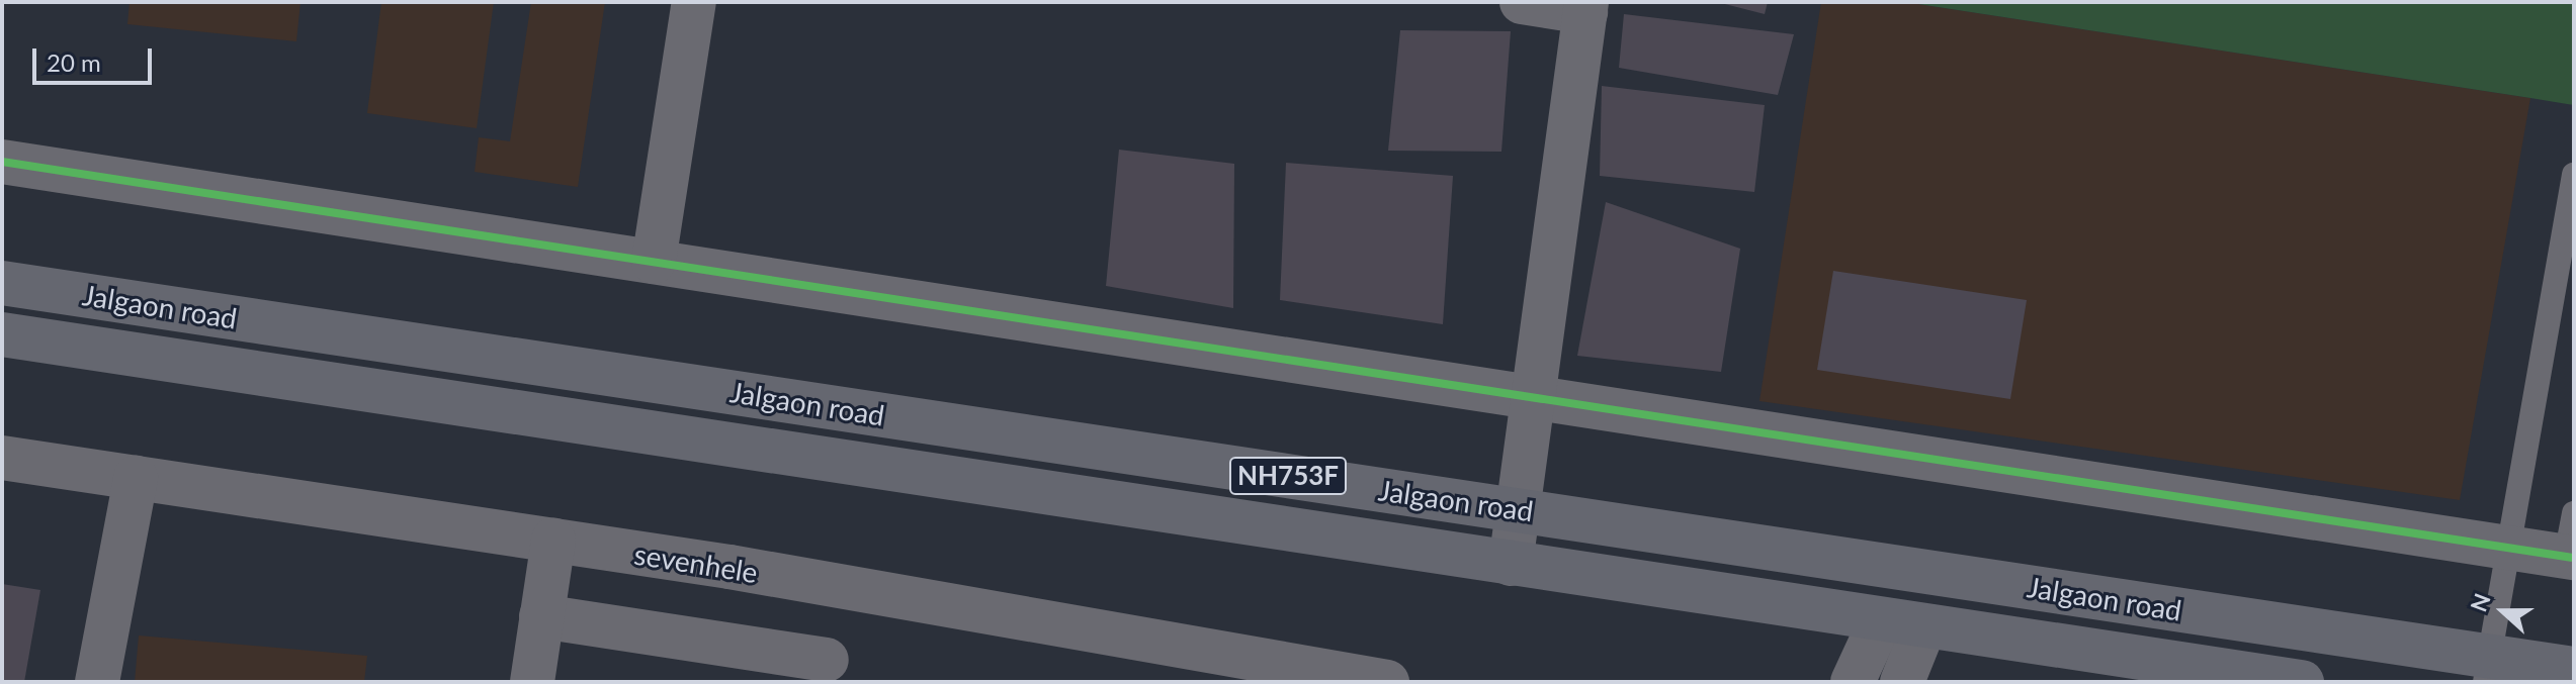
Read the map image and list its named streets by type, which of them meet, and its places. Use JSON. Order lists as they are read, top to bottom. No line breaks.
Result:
{"streets":{"highway":["Jalgaon road","NH753F"],"street":["sevenhele"]},"scale_bar":"20 m","north":"left"}
